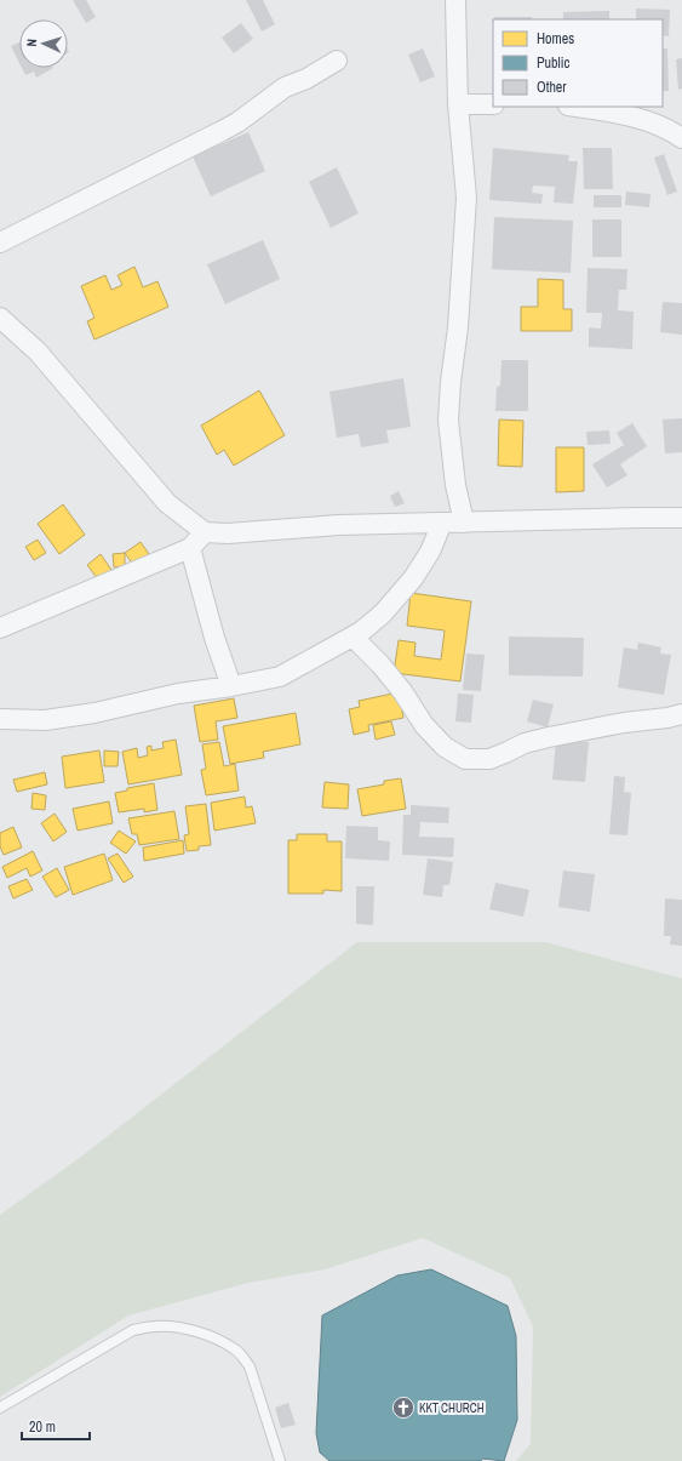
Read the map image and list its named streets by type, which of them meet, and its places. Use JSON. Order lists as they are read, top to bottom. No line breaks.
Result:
{"places":{"church":["KKT CHURCH"]},"legend":["Homes","Public","Other"],"scale_bar":"20 m","north":"left"}
